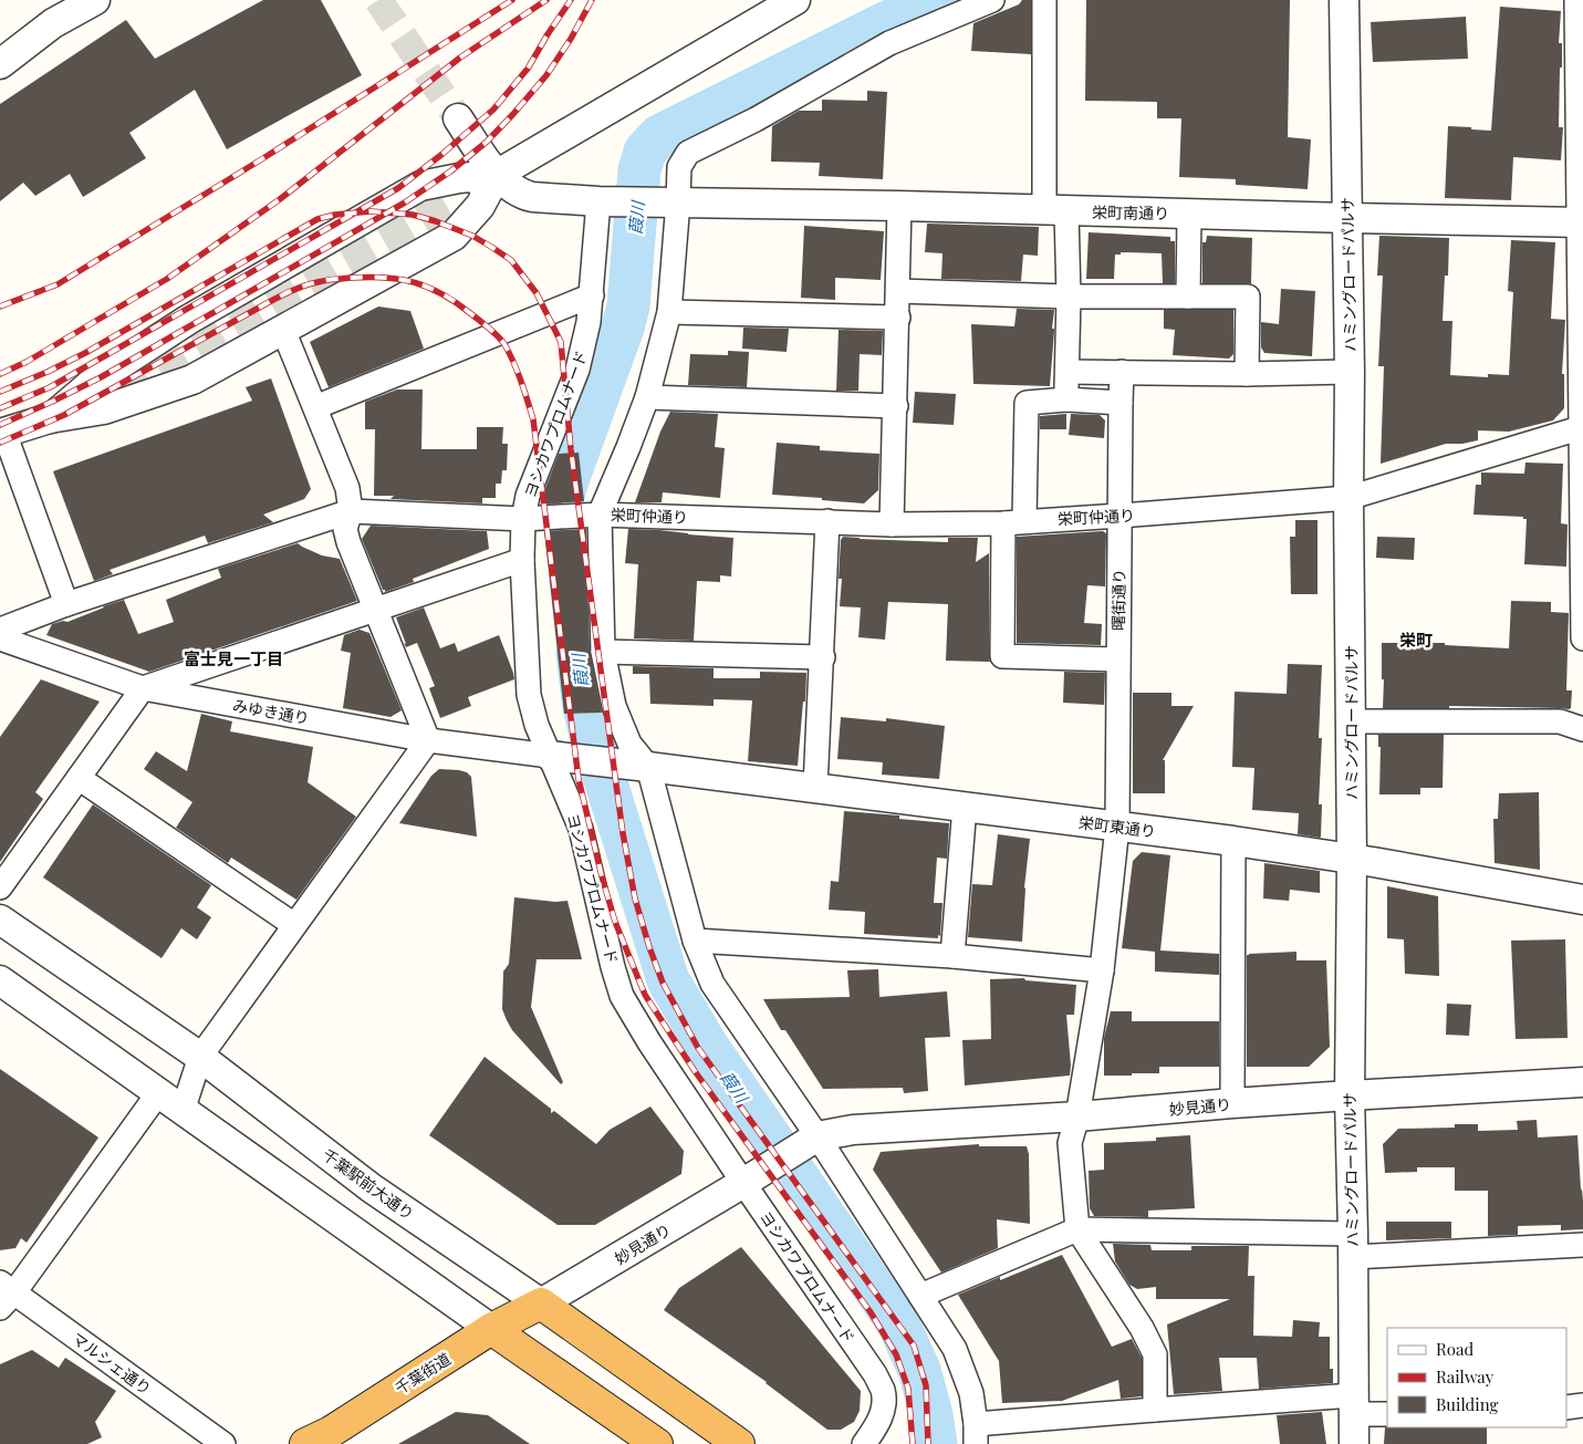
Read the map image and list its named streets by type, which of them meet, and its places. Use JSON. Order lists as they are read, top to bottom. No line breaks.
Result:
{"streets":{"highway":["千葉駅前大通り","千葉街道"],"street":["栄町南通り","ハミングロードパルサ","ヨシカワプロムナード","栄町仲通り","曙街通り","みゆき通り","栄町東通り","妙見通り","マルシェ通り"]},"crossings":[["栄町南通り","ハミングロードパルサ"],["栄町南通り","ヨシカワプロムナード"],["ハミングロードパルサ","栄町仲通り"],["ハミングロードパルサ","栄町東通り"],["ハミングロードパルサ","妙見通り"],["ヨシカワプロムナード","栄町仲通り"],["ヨシカワプロムナード","みゆき通り"],["ヨシカワプロムナード","栄町東通り"],["ヨシカワプロムナード","妙見通り"],["栄町仲通り","曙街通り"],["曙街通り","栄町東通り"],["曙街通り","妙見通り"],["みゆき通り","栄町東通り"],["妙見通り","千葉駅前大通り"],["妙見通り","千葉街道"],["千葉駅前大通り","千葉街道"]],"districts":["栄町","富士見一丁目"],"water":["葭川"],"legend":["Road","Railway","Building"]}
